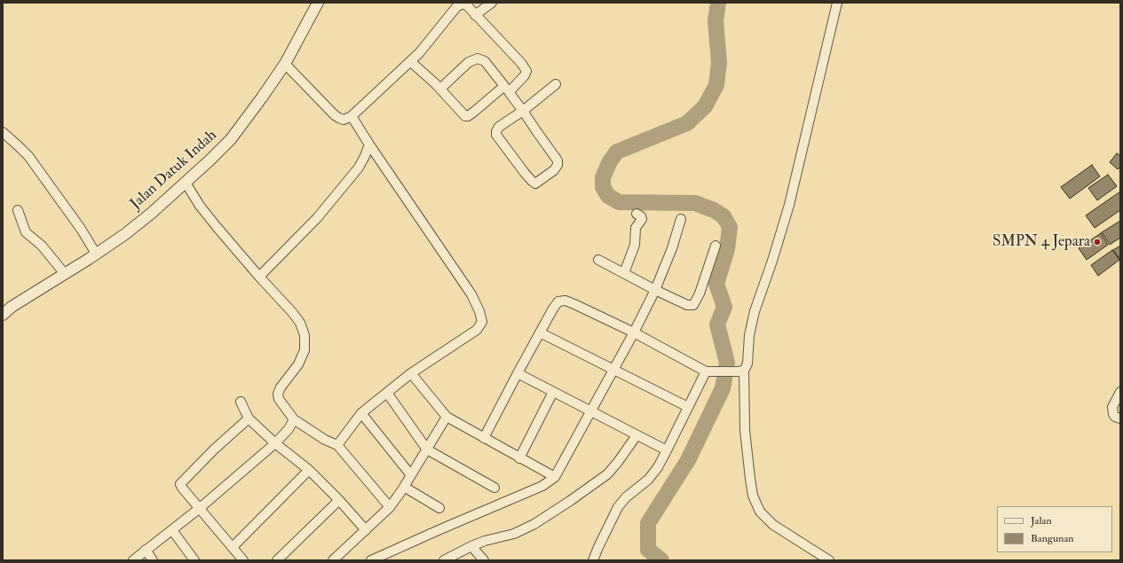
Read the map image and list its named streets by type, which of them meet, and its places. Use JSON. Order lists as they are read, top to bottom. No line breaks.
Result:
{"streets":{"street":["Jalan Datuk Indah"]},"places":["SMPN 4 Jepara"],"legend":["Jalan","Bangunan"]}
